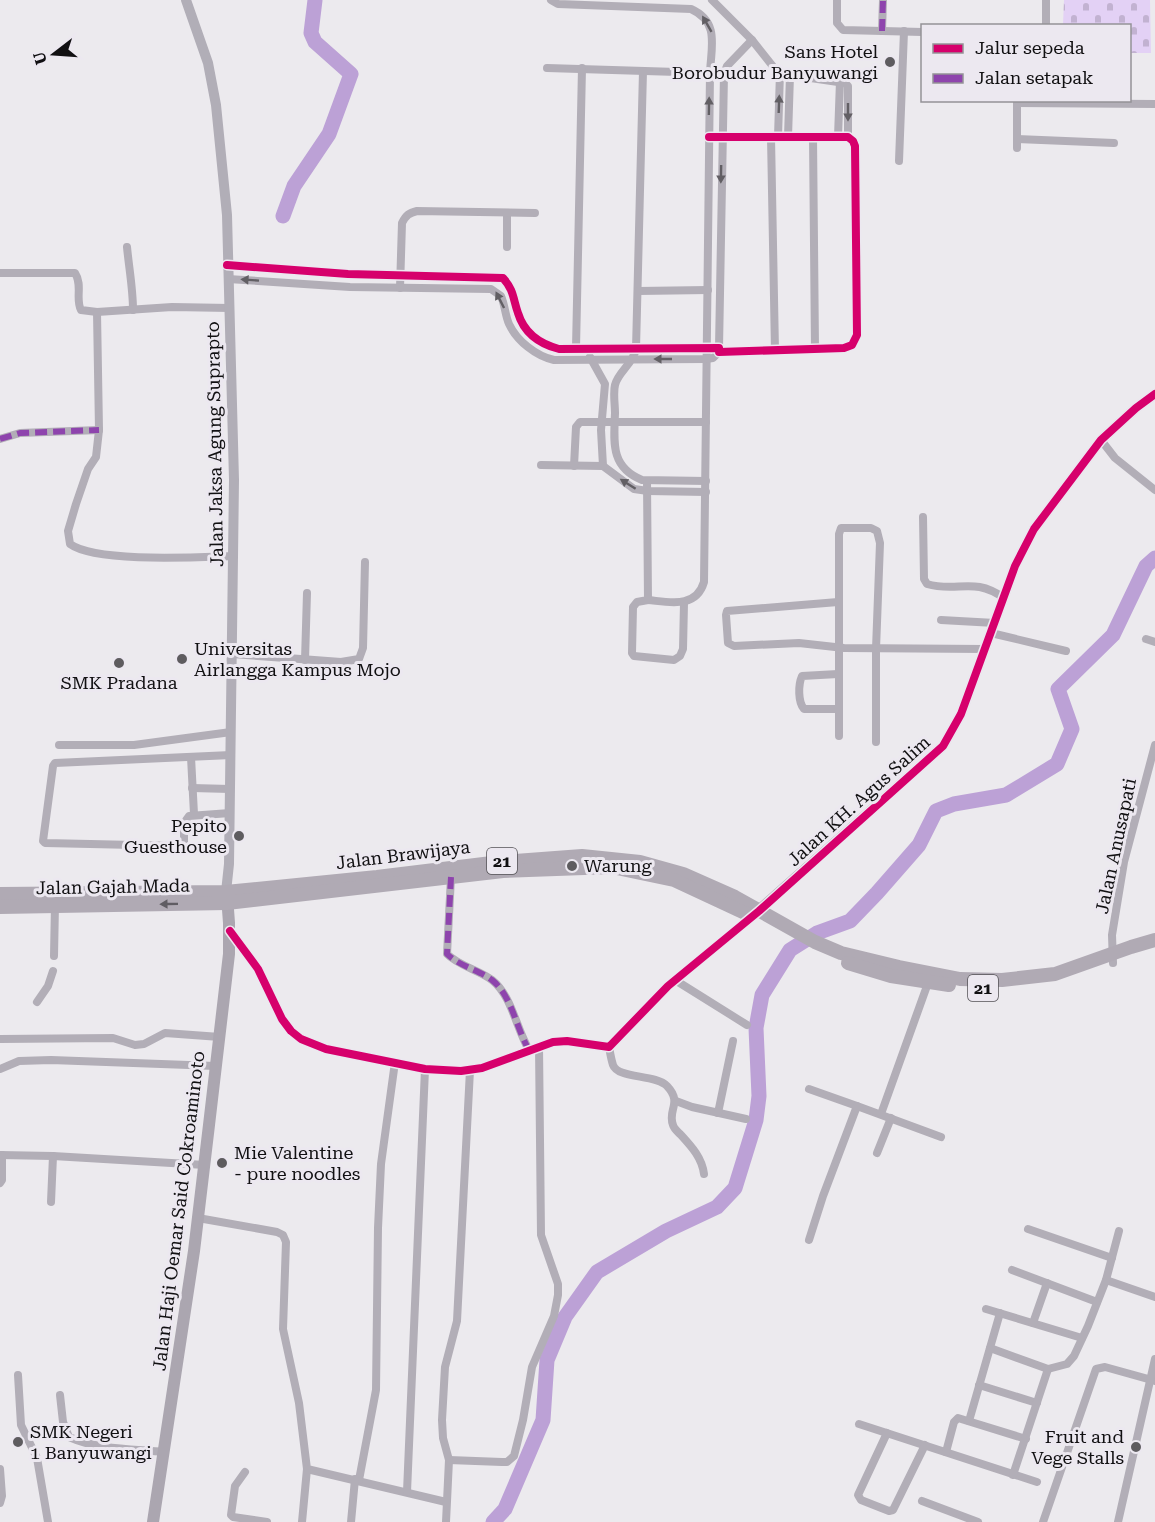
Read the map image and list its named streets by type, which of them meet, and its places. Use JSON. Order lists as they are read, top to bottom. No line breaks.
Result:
{"streets":{"highway":["Jalan Brawijaya","21","Jalan Gajah Mada"],"main road":["Jalan Jaksa Agung Suprapto","Jalan KH. Agus Salim","Jalan Haji Oemar Said Cokroaminoto"],"street":["Jalan Anusapati"]},"crossings":[["Jalan Jaksa Agung Suprapto","Jalan Brawijaya"],["Jalan Jaksa Agung Suprapto","Jalan Gajah Mada"],["Jalan Jaksa Agung Suprapto","Jalan Haji Oemar Said Cokroaminoto"],["Jalan KH. Agus Salim","Jalan Brawijaya"],["Jalan Anusapati","Jalan Brawijaya"],["Jalan Brawijaya","21"],["Jalan Brawijaya","Jalan Gajah Mada"],["Jalan Brawijaya","Jalan Haji Oemar Said Cokroaminoto"],["21","Jalan Gajah Mada"],["Jalan Gajah Mada","Jalan Haji Oemar Said Cokroaminoto"]],"one_way":["Jalan Gajah Mada"],"places":["Sans Hotel Borobudur Banyuwangi","Universitas Airlangga Kampus Mojo","SMK Pradana","Pepito Guesthouse","Warung","Mie Valentine - pure noodles","SMK Negeri 1 Banyuwangi","Fruit and Vege Stalls"],"legend":["Jalur sepeda","Jalan setapak"],"north":"left"}
